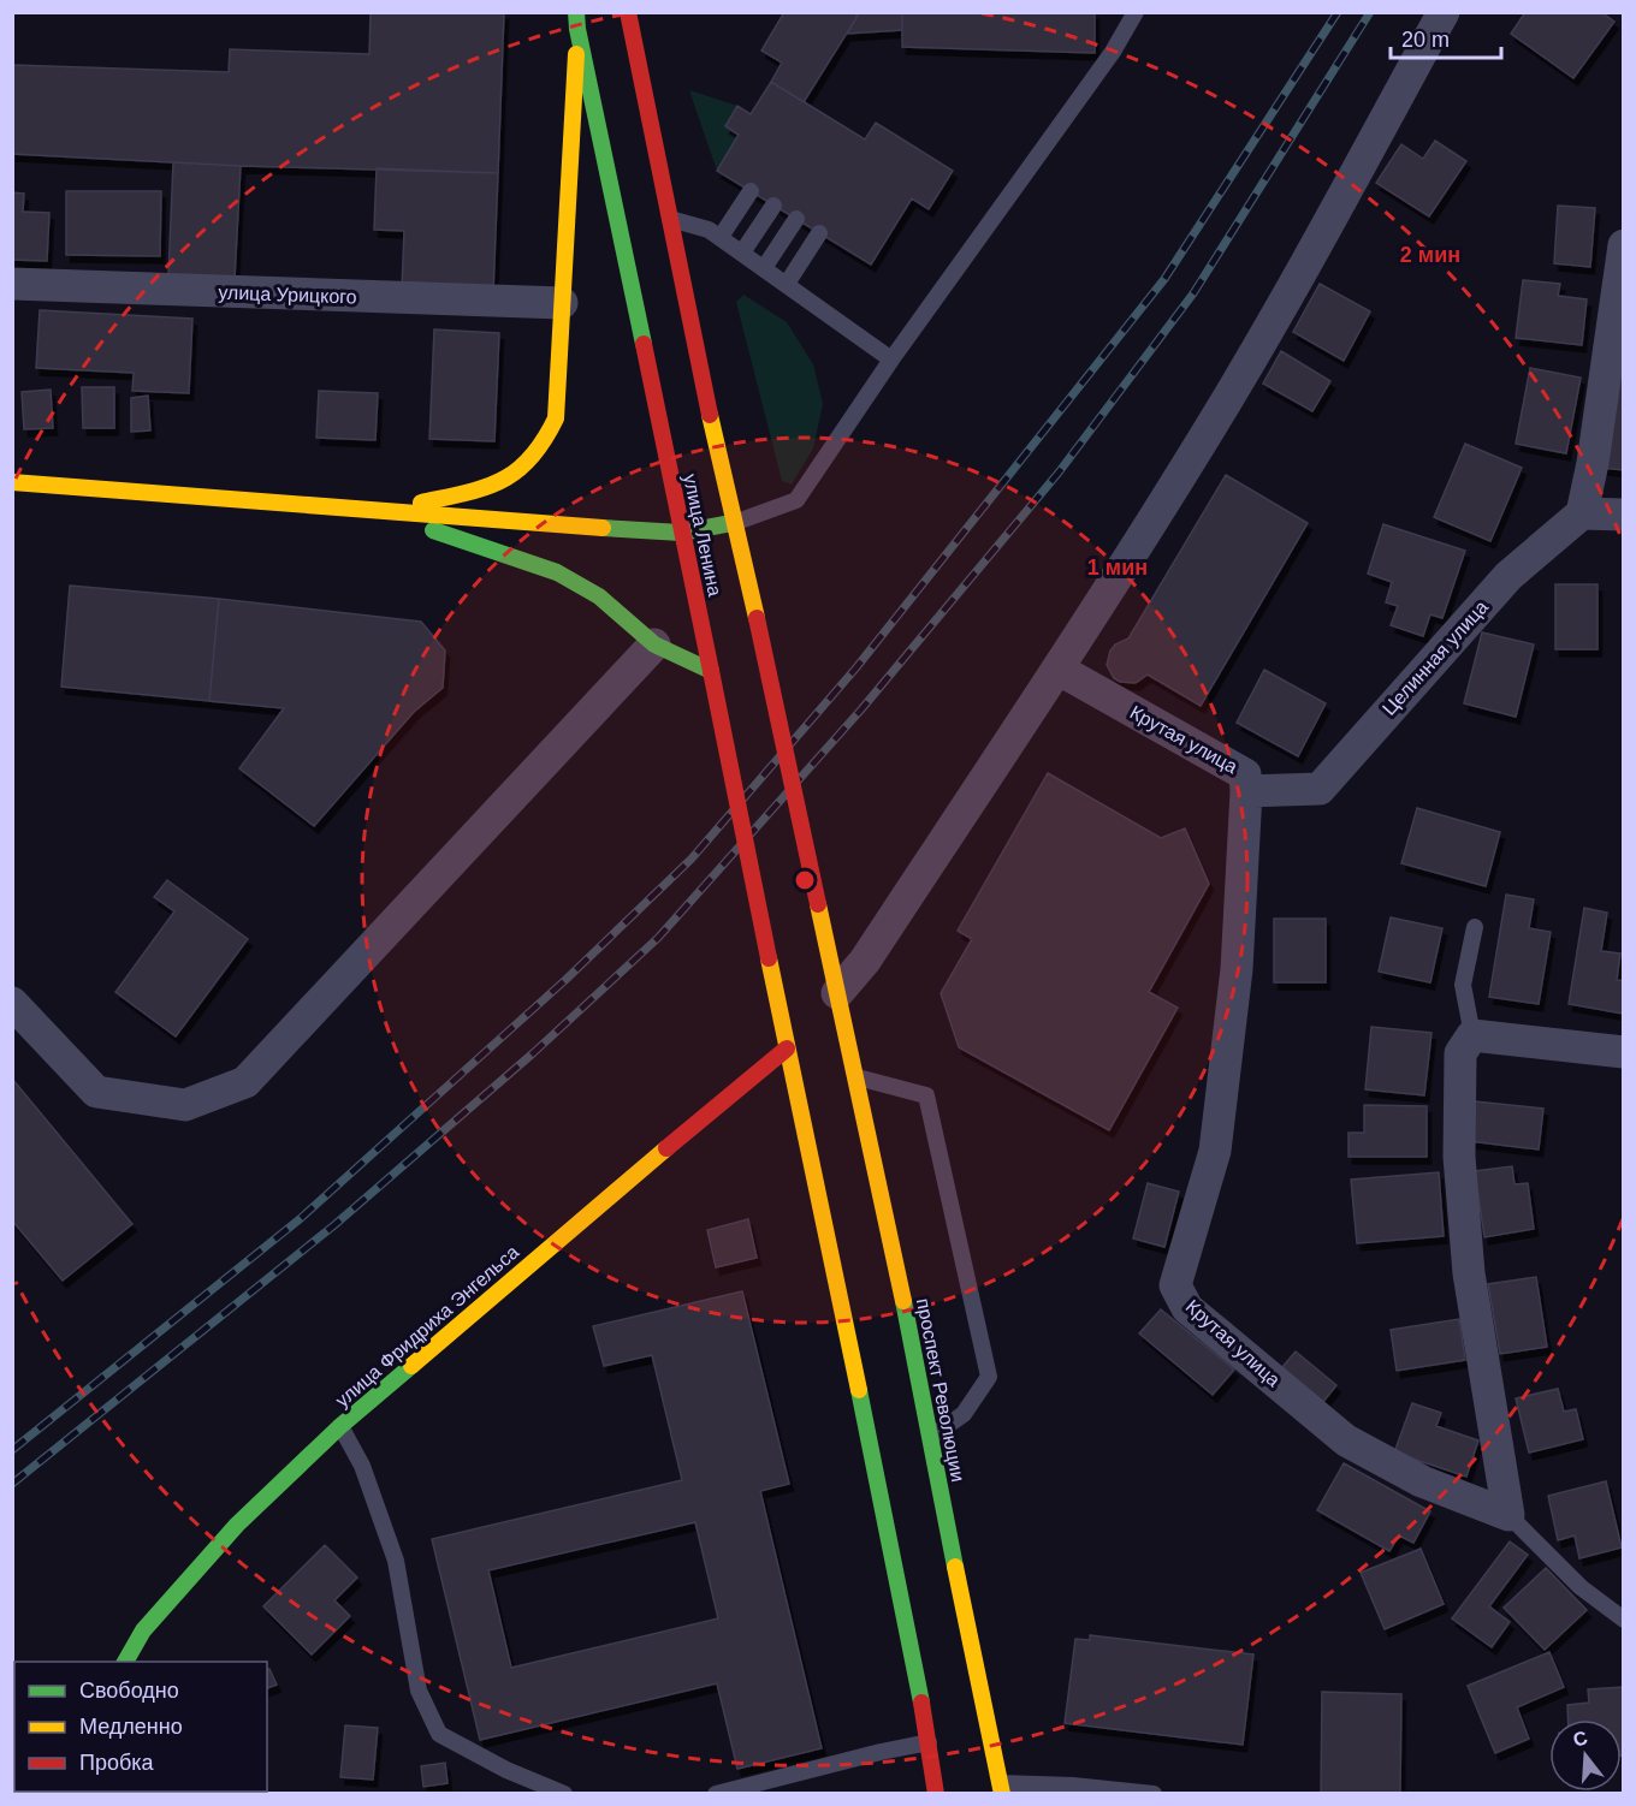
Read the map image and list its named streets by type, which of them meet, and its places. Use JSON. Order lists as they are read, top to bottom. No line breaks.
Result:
{"streets":{"main road":["улица Ленина","улица Фридриха Энгельса","проспект Революции"],"street":["улица Урицкого","Целинная улица","Крутая улица"]},"crossings":[["улица Урицкого","улица Ленина"],["улица Ленина","улица Фридриха Энгельса"],["улица Ленина","проспект Революции"],["Целинная улица","Крутая улица"]],"legend":["Свободно","Медленно","Пробка"],"scale_bar":"20 m","north":"top","rings":["2 мин","1 мин"]}
